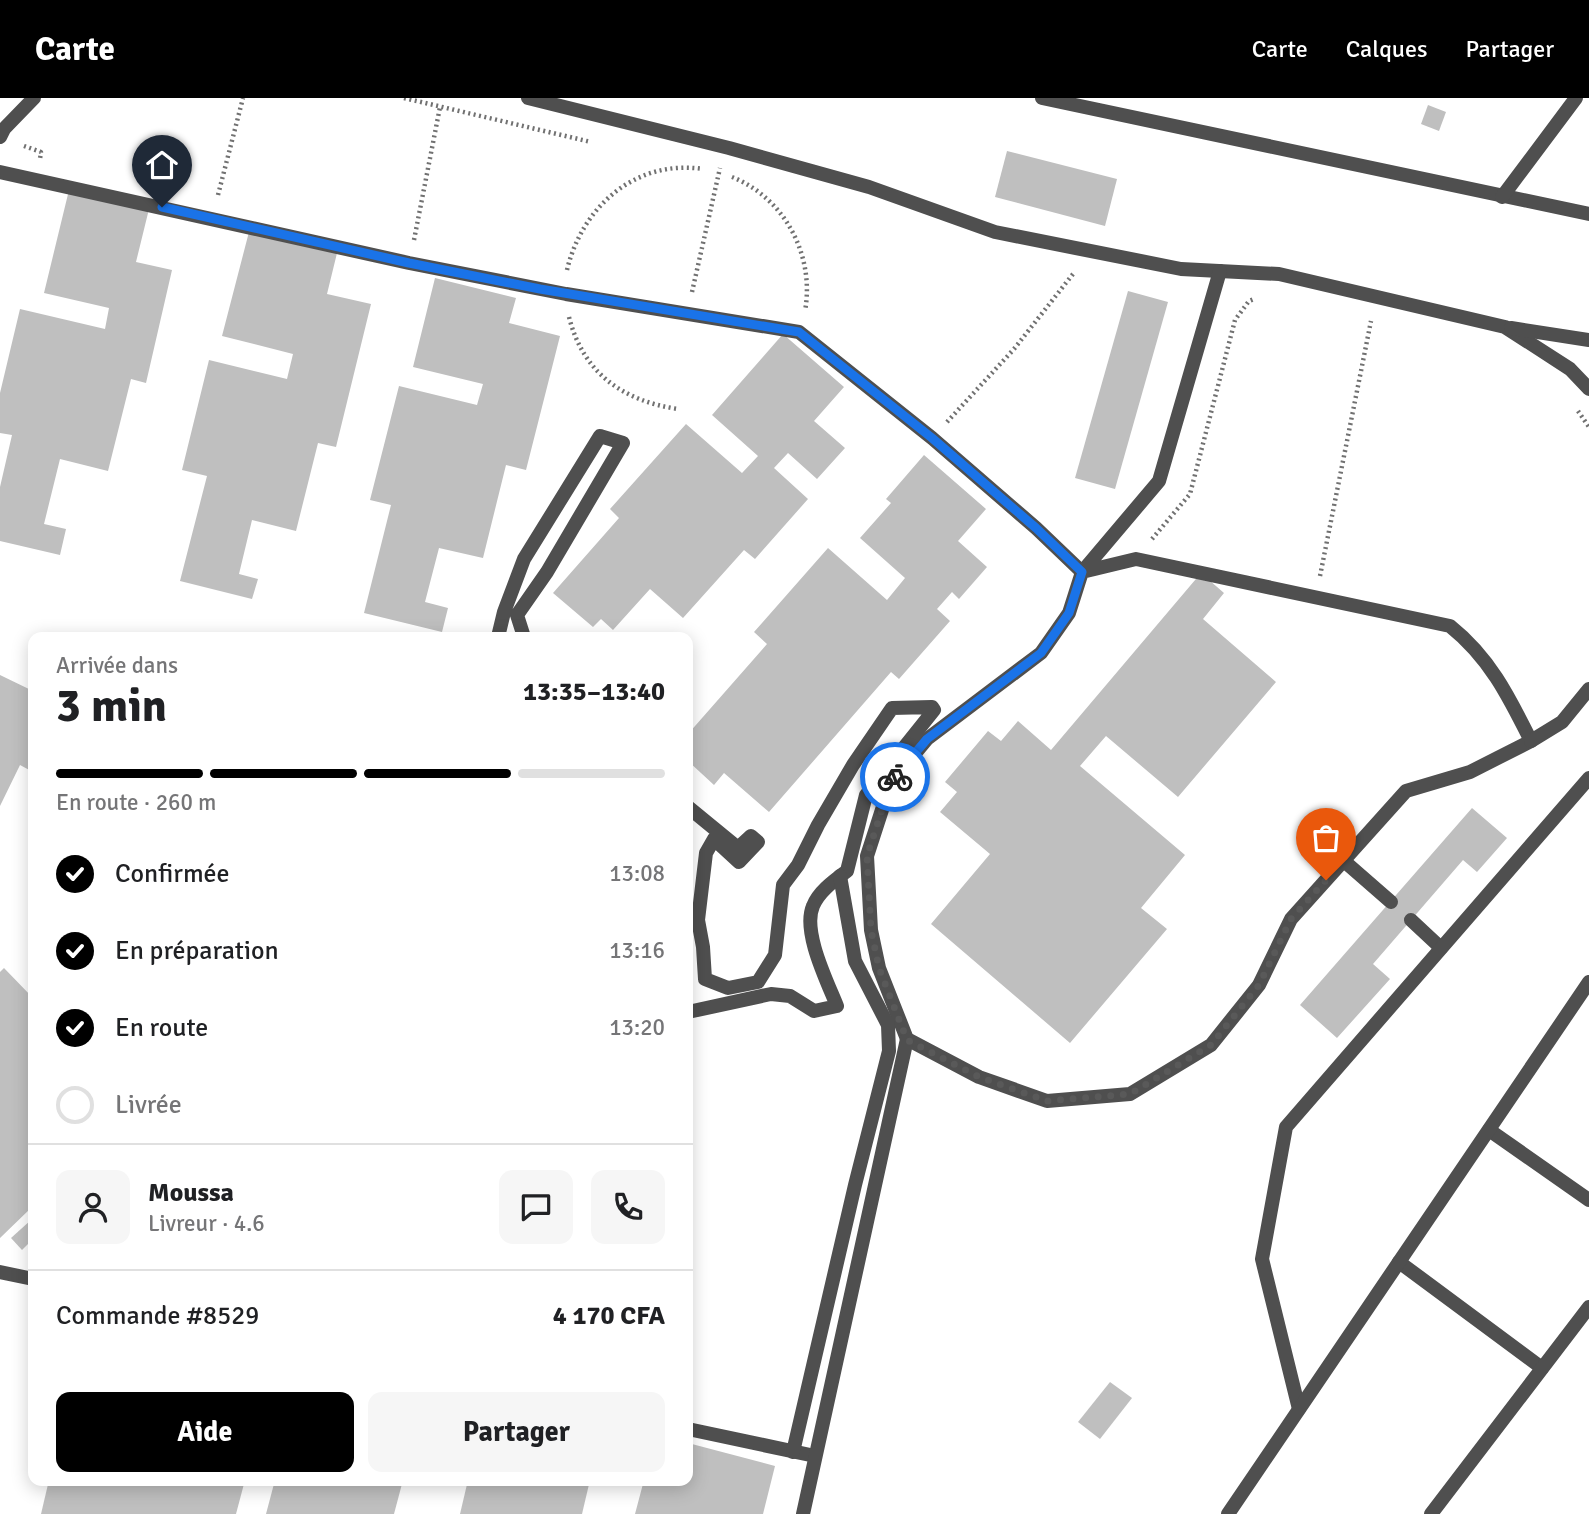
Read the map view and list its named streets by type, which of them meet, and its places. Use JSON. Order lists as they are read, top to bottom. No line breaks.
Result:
{"page":{"header":"Carte","nav":["Carte","Calques","Partager"],"heading":["3 min","Arrivée dans","13:35–13:40"],"panel":["Moussa","Livreur · 4.6","Commande #8529","4 170 CFA"],"bar":"En route · 260 m","list":[["Confirmée","13:08"],["En préparation","13:16"],["En route","13:20"],"Livrée"],"buttons":["Aide","Partager"]}}
